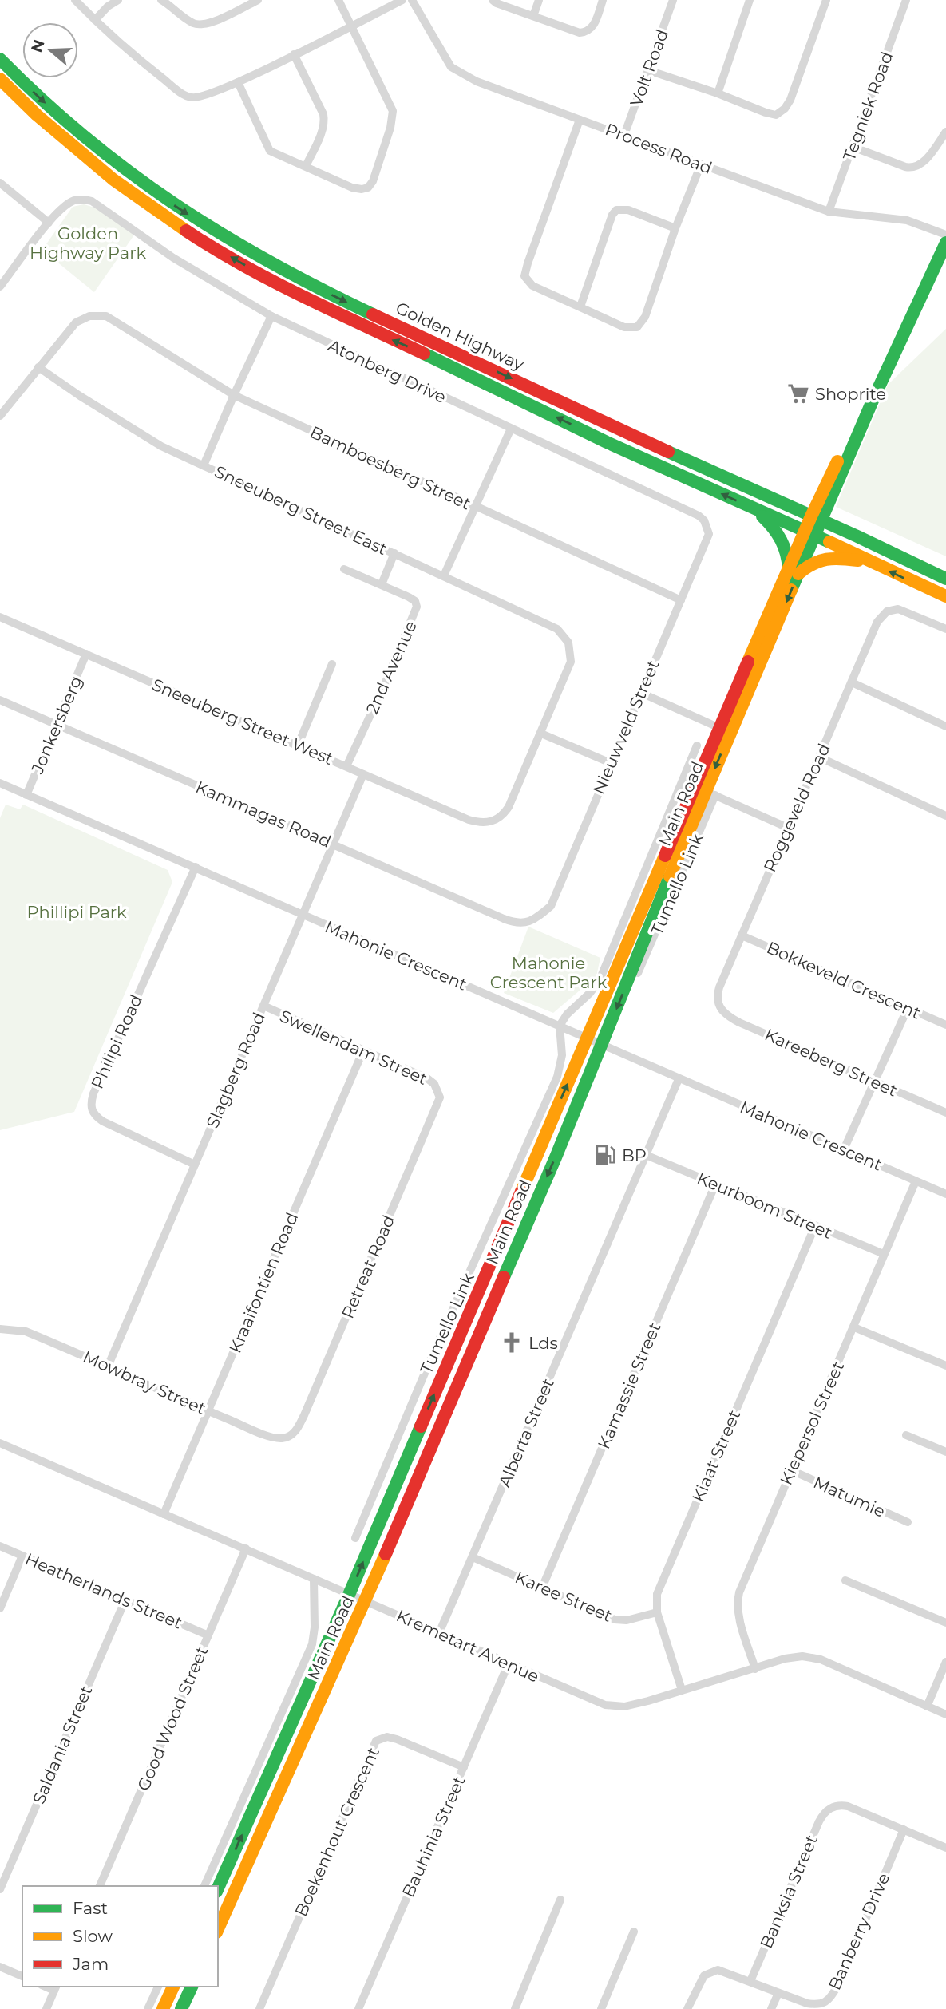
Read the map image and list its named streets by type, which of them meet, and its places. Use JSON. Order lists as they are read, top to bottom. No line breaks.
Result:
{"streets":{"main road":["Golden Highway","Main Road"],"street":["Volt Road","Tegniek Road","Process Road","Atonberg Drive","Bamboesberg Street","Sneeuberg Street East","2nd Avenue","Sneeuberg Street West","Jonkersberg","Nieuwveld Street","Roggeveld Road","Kammagas Road","Tumello Link","Mahonie Crescent","Bokkeveld Crescent","Philipi Road","Swellendam Street","Kareeberg Street","Slagberg Road","Keurboom Street","Retreat Road","Kraaifontien Road","Mowbray Street","Kamassie Street","Kiepersol Street","Alberta Street","Kiaat Street","Matumie","Heatherlands Street","Karee Street","Kremetart Avenue","Good Wood Street","Saldania Street","Boekenhout Crescent","Bauhinia Street","Banksia Street","Banberry Drive"]},"crossings":[["Volt Road","Process Road"],["Tegniek Road","Process Road"],["Golden Highway","Main Road"],["Atonberg Drive","Nieuwveld Street"],["Bamboesberg Street","Sneeuberg Street East"],["Bamboesberg Street","Nieuwveld Street"],["Sneeuberg Street East","Sneeuberg Street West"],["2nd Avenue","Sneeuberg Street West"],["Sneeuberg Street West","Jonkersberg"],["Sneeuberg Street West","Slagberg Road"],["Jonkersberg","Kammagas Road"],["Jonkersberg","Mahonie Crescent"],["Nieuwveld Street","Kammagas Road"],["Main Road","Tumello Link"],["Main Road","Mahonie Crescent"],["Main Road","Kremetart Avenue"],["Roggeveld Road","Bokkeveld Crescent"],["Roggeveld Road","Kareeberg Street"],["Kammagas Road","Slagberg Road"],["Tumello Link","Mahonie Crescent"],["Mahonie Crescent","Philipi Road"],["Mahonie Crescent","Slagberg Road"],["Mahonie Crescent","Kiepersol Street"],["Mahonie Crescent","Alberta Street"],["Philipi Road","Slagberg Road"],["Swellendam Street","Slagberg Road"],["Swellendam Street","Retreat Road"],["Swellendam Street","Kraaifontien Road"],["Slagberg Road","Mowbray Street"],["Keurboom Street","Kamassie Street"],["Keurboom Street","Kiepersol Street"],["Keurboom Street","Alberta Street"],["Keurboom Street","Kiaat Street"],["Retreat Road","Mowbray Street"],["Kraaifontien Road","Mowbray Street"],["Kraaifontien Road","Kremetart Avenue"],["Kamassie Street","Karee Street"],["Kiepersol Street","Matumie"],["Kiepersol Street","Kremetart Avenue"],["Alberta Street","Karee Street"],["Alberta Street","Kremetart Avenue"],["Kiaat Street","Karee Street"],["Kiaat Street","Kremetart Avenue"],["Heatherlands Street","Good Wood Street"],["Heatherlands Street","Saldania Street"],["Kremetart Avenue","Good Wood Street"],["Kremetart Avenue","Bauhinia Street"],["Boekenhout Crescent","Bauhinia Street"],["Banksia Street","Banberry Drive"]],"parks":["Golden Highway Park","Phillipi Park","Mahonie Crescent Park"],"places":{"supermarket":["Shoprite"],"fuel station":["BP"],"church":["Lds"]},"legend":["Fast","Slow","Jam"],"north":"left"}
